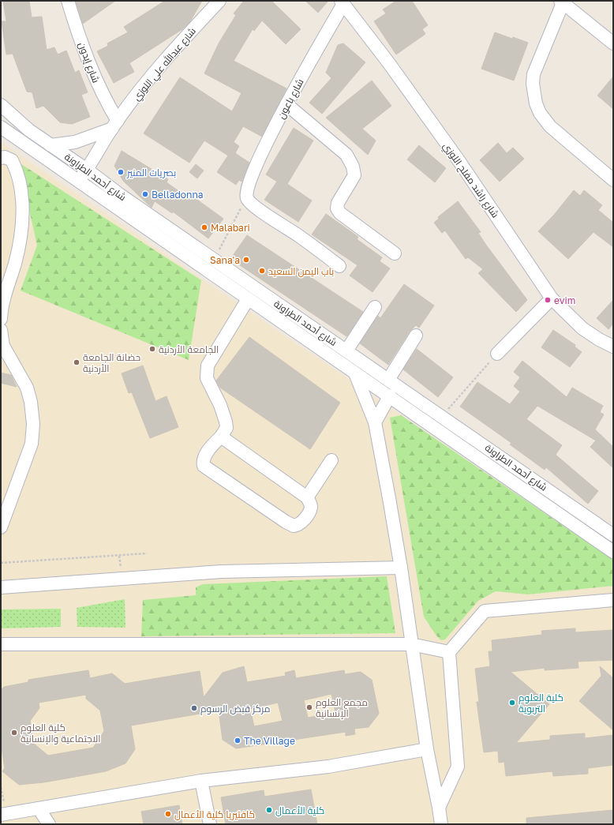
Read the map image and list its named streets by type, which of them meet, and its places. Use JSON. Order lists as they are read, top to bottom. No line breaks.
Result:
{"streets":{"street":["شارع إيدون","شارع عبدالله علي اللوزي","شارع باعون","شارع أحمد الطراونة","شارع راشد مفلح اللوزي"]},"crossings":[["شارع إيدون","شارع عبدالله علي اللوزي"],["شارع عبدالله علي اللوزي","شارع أحمد الطراونة"],["شارع باعون","شارع راشد مفلح اللوزي"]],"places":["بصريات المنير","Belladonna","Malabari","Sana'a","باب اليمن السعيد","evim","الجامعة الأردنية","حضانة الجامعة الأردنية","كلية العلوم التربوية","مجمع العلوم الإنسانية","مركز قبض الرسوم","كلية العلوم الاجتماعية والإنسانية","The Village","كلية الأعمال","كافتيريا كلية الأعمال"]}
